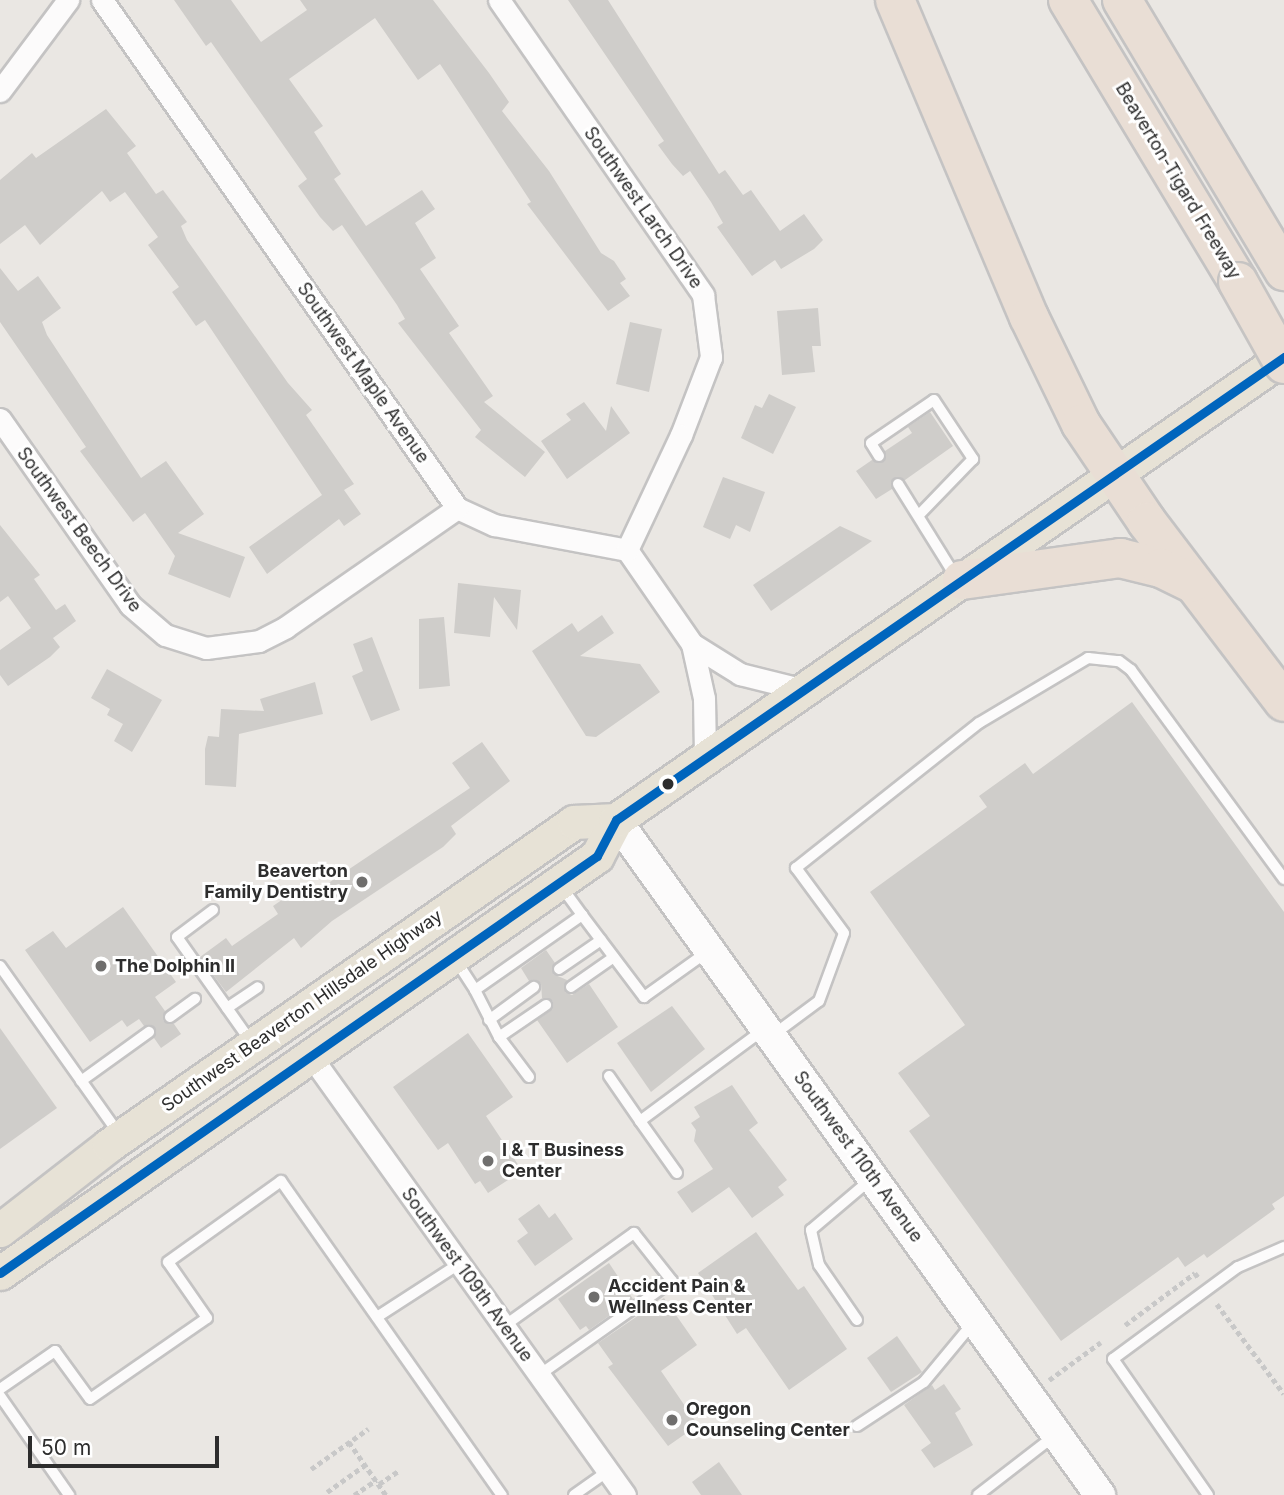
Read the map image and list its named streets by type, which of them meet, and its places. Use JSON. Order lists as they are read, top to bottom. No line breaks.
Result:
{"streets":{"highway":["Beaverton-Tigard Freeway"],"main road":["Southwest Beaverton Hillsdale Highway"],"street":["Southwest Larch Drive","Southwest Maple Avenue","Southwest Beech Drive","Southwest 110th Avenue","Southwest 109th Avenue"]},"crossings":[["Southwest Maple Avenue","Southwest Beech Drive"],["Southwest Beaverton Hillsdale Highway","Southwest 110th Avenue"]],"places":["Beaverton Family Dentistry","The Dolphin II","I & T Business Center","Accident Pain & Wellness Center","Oregon Counseling Center"],"scale_bar":"50 m"}
